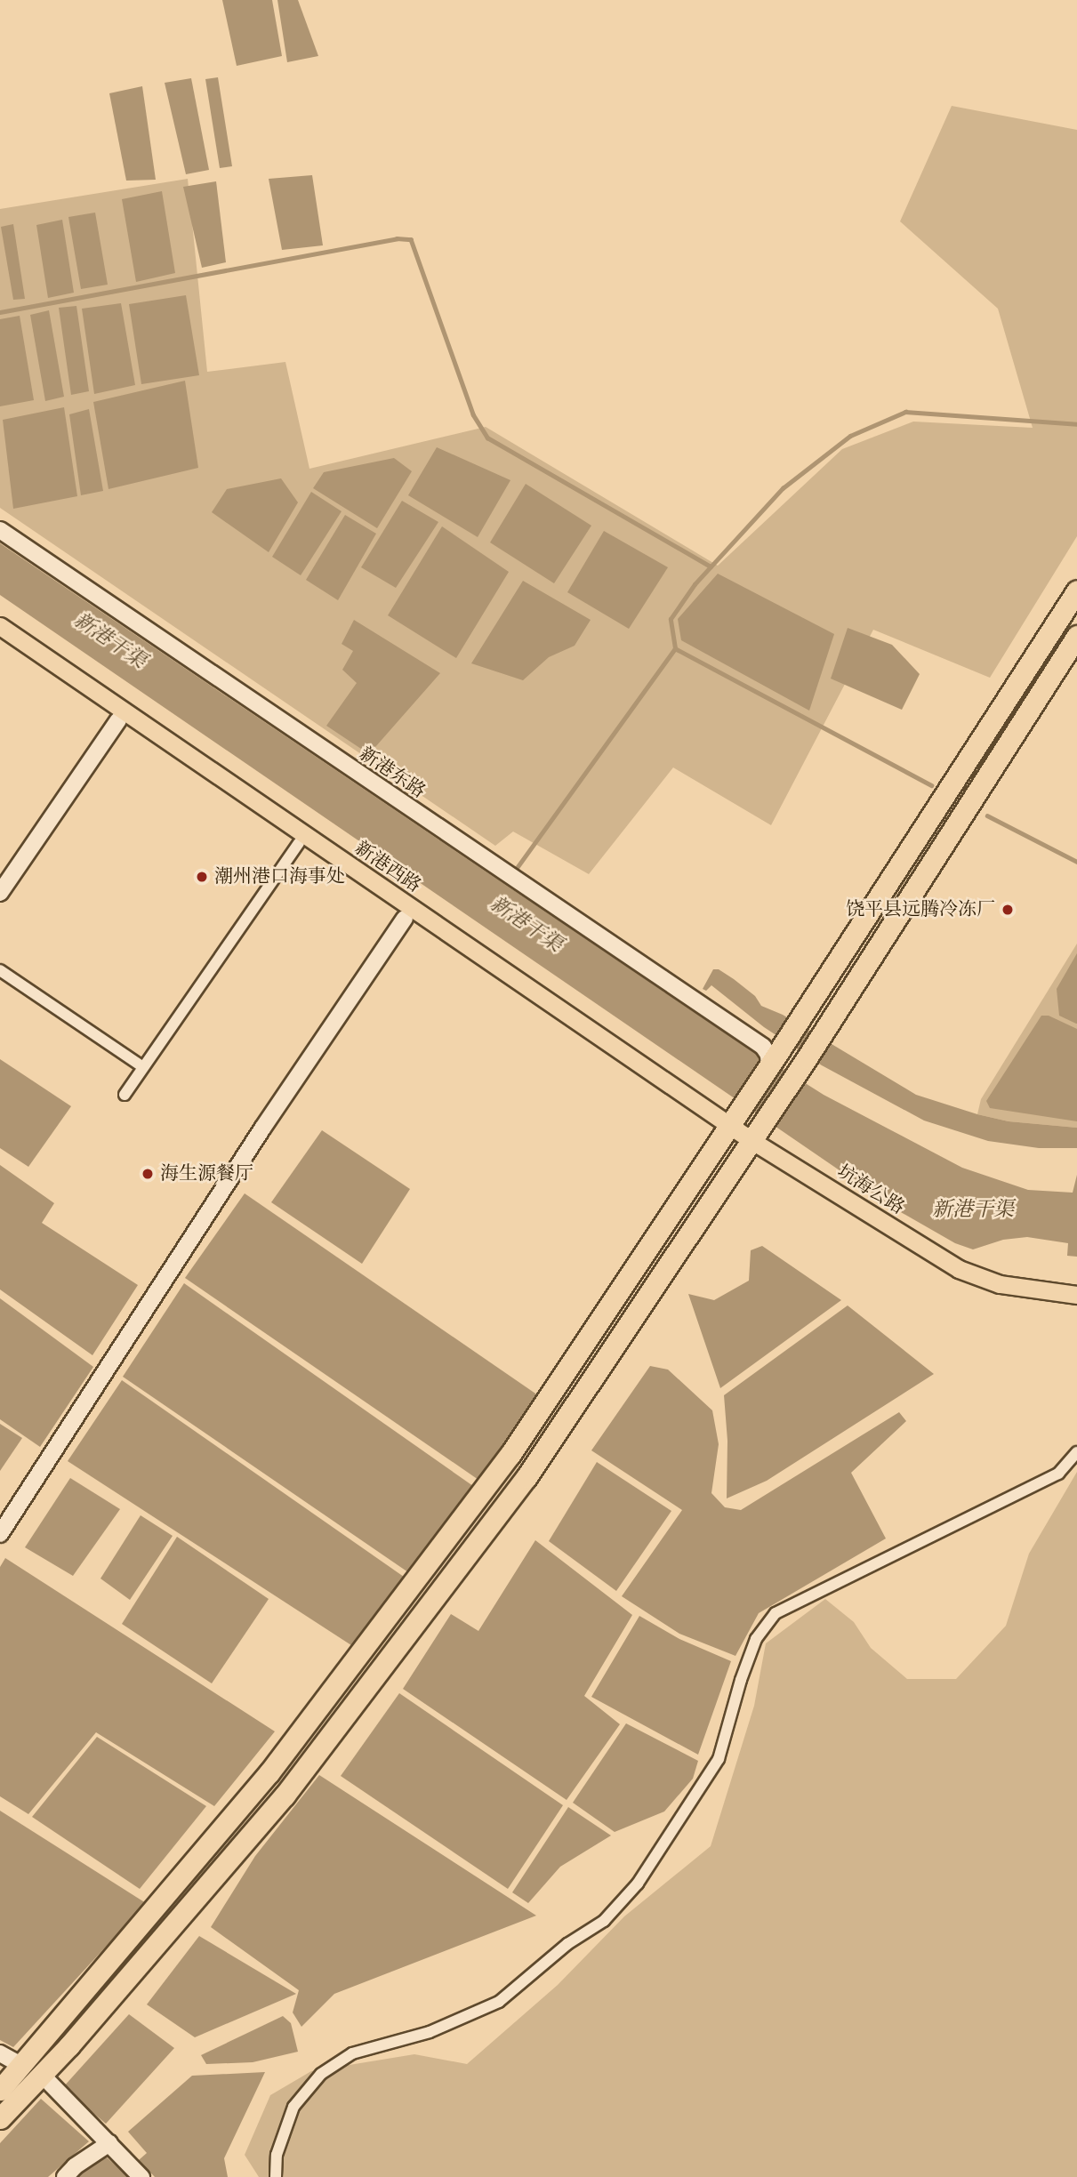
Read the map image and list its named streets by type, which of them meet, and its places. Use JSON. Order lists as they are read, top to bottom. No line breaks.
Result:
{"streets":{"main road":["新港东路","新港西路","坑海公路"]},"crossings":[["新港西路","坑海公路"]],"water":["新港干渠"],"places":["潮州港口海事处","饶平县远腾冷冻厂","海生源餐厅"]}
